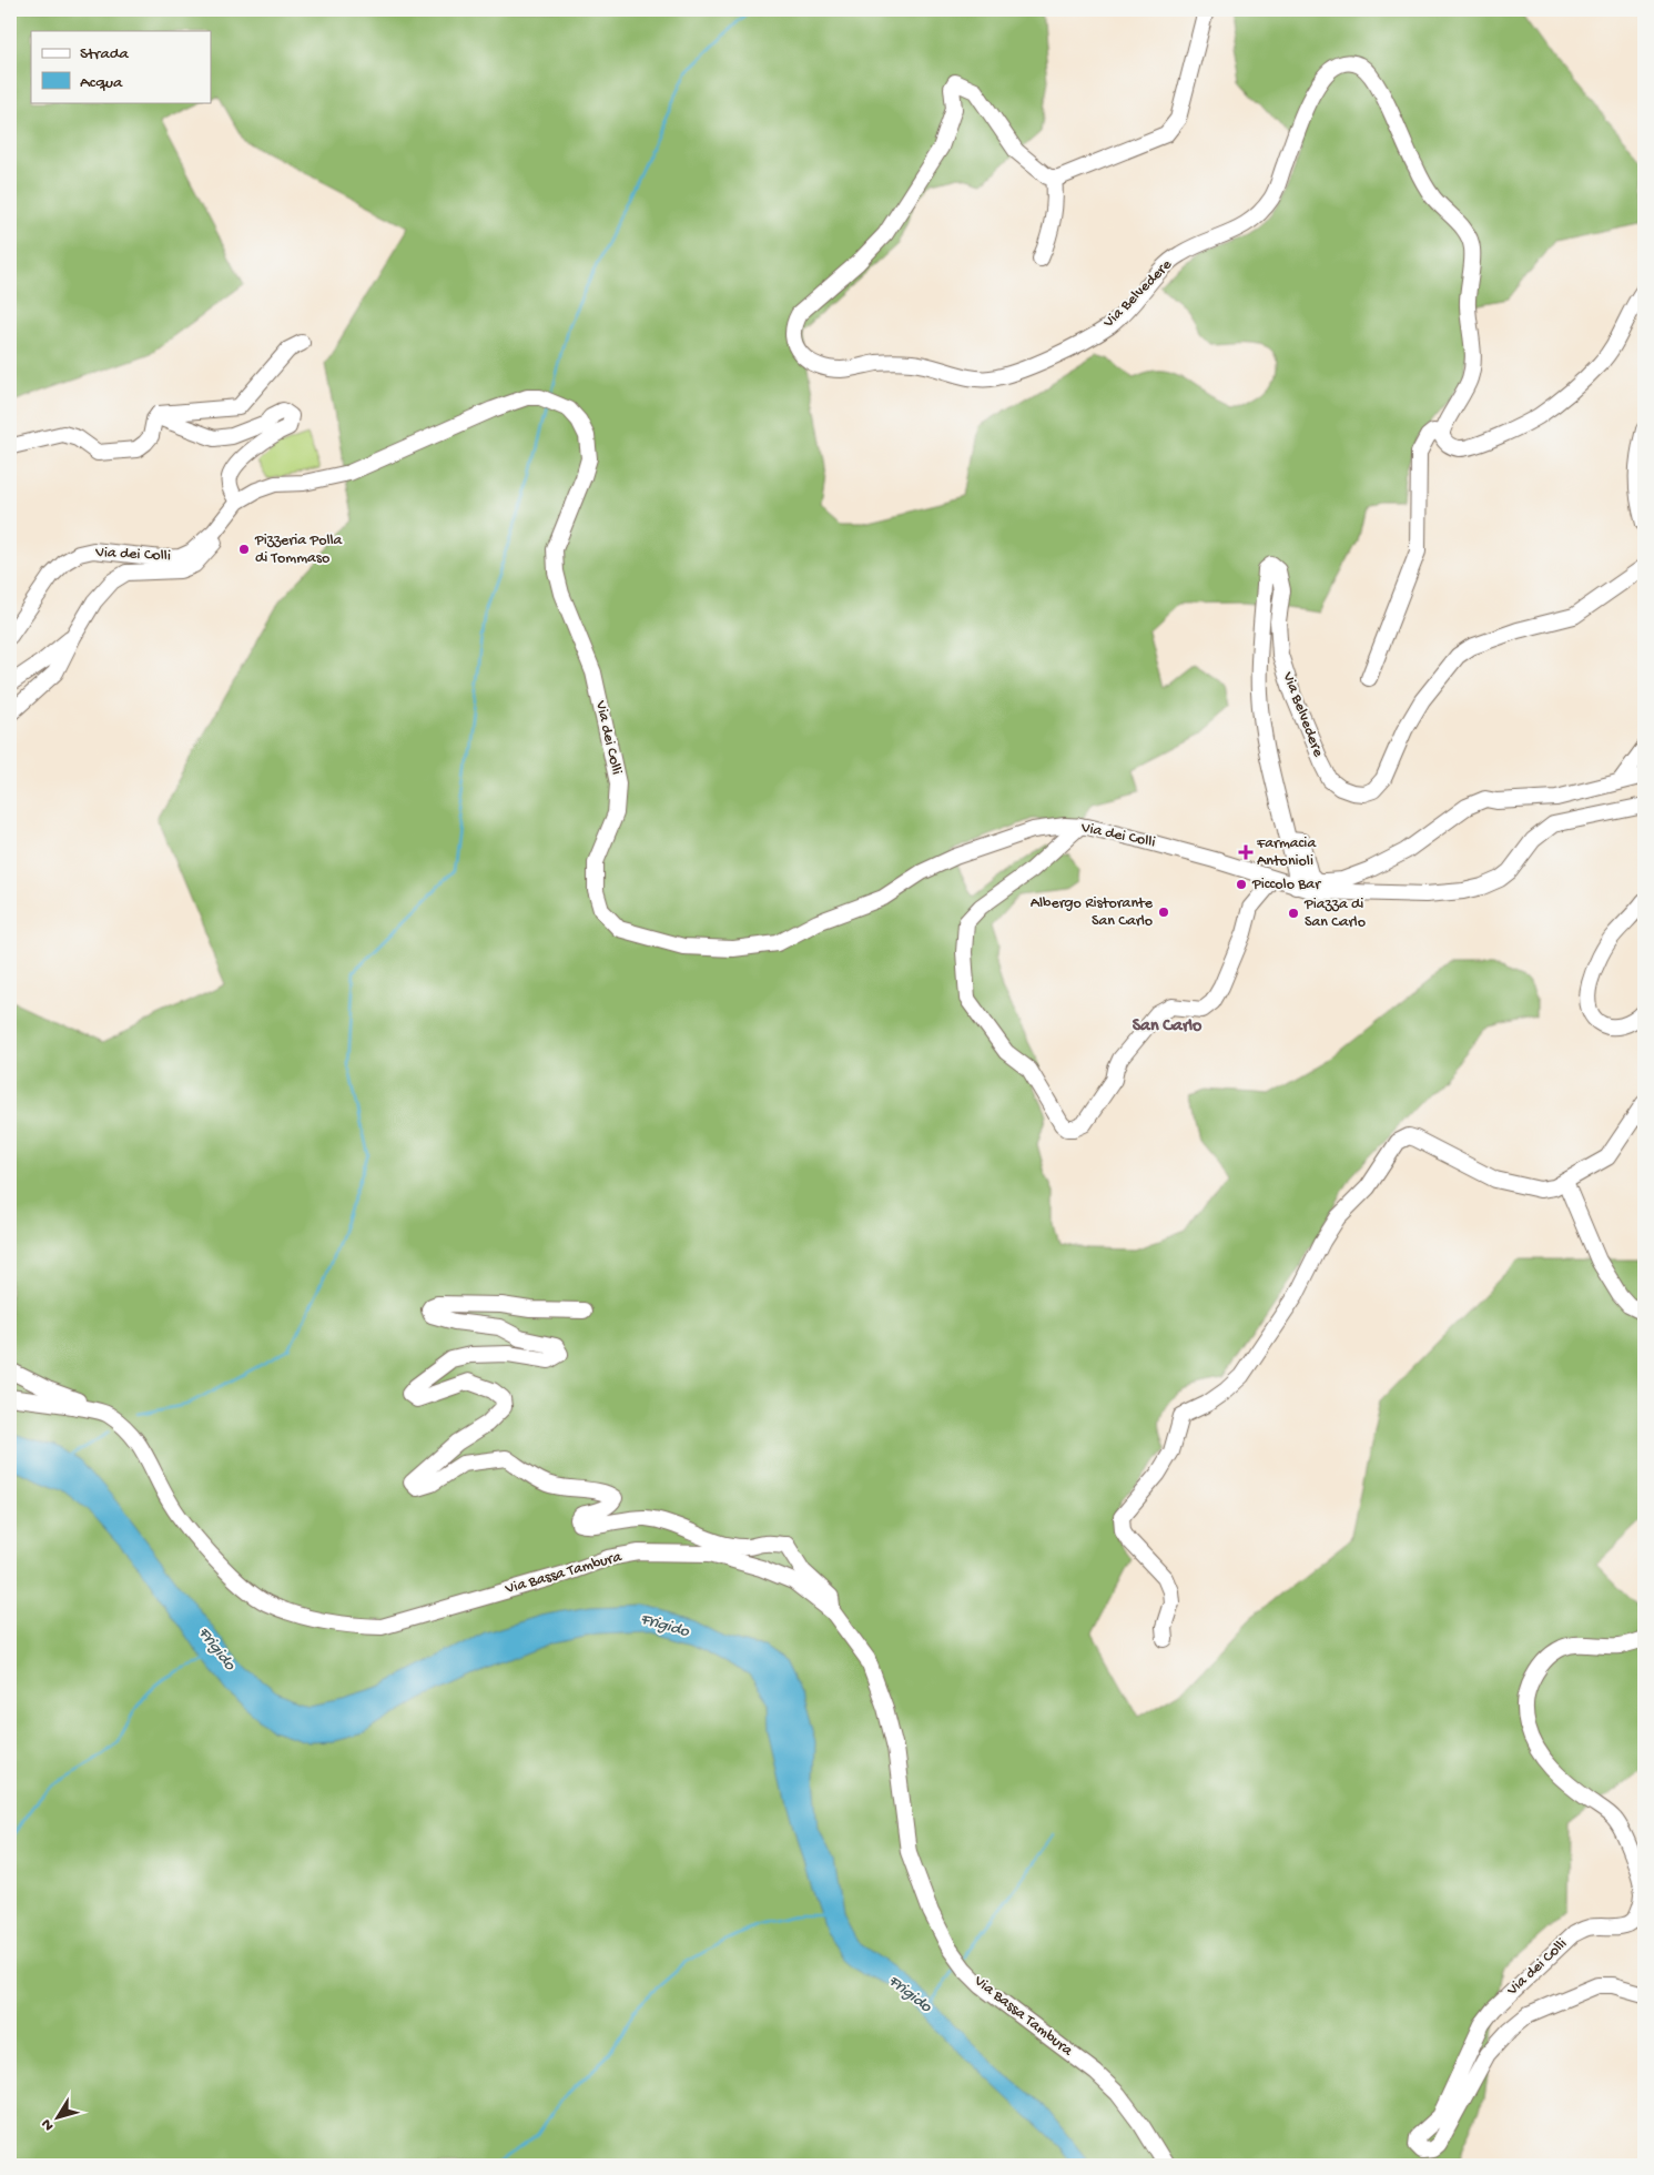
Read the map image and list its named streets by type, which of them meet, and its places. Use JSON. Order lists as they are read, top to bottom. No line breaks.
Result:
{"streets":{"street":["Via Belvedere","Via dei Colli","Via Bassa Tambura"]},"crossings":[["Via Belvedere","Via dei Colli"]],"districts":["San Carlo"],"water":["Frigido"],"places":{"other":["Pizzeria Polla di Tommaso","Piccolo Bar","Albergo Ristorante San Carlo","Piazza di San Carlo"],"health":["Farmacia Antonioli"]},"legend":["Strada","Acqua"],"north":"bottom left"}
